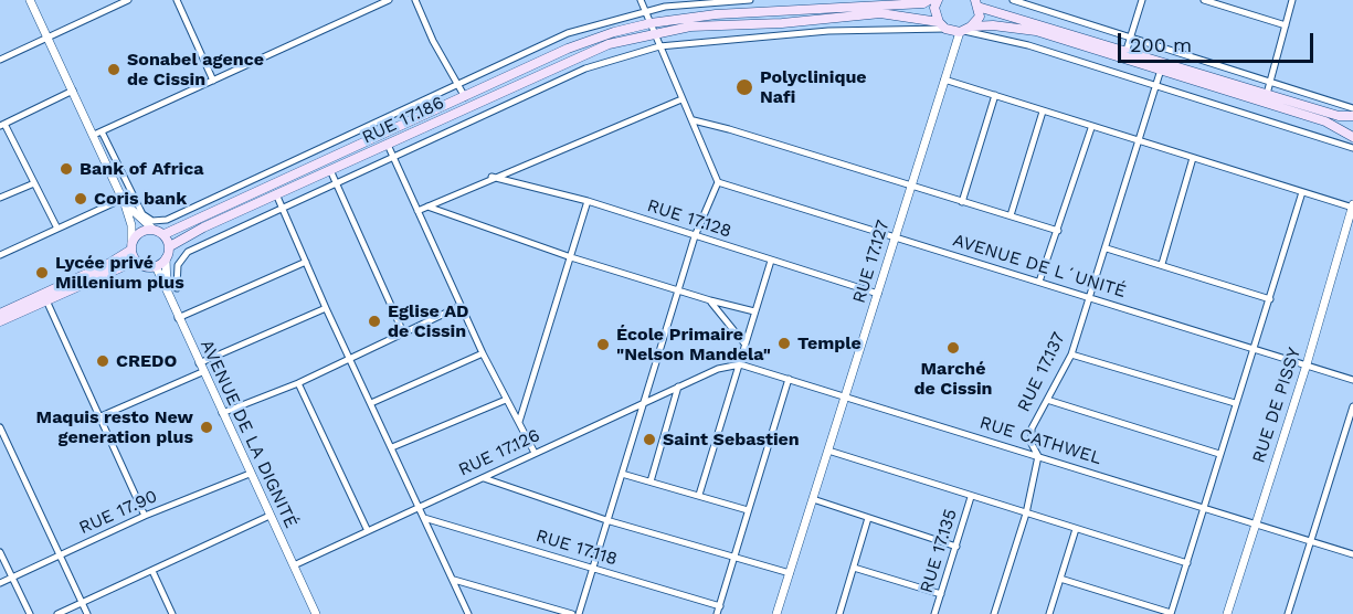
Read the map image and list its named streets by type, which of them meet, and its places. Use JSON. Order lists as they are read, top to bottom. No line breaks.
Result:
{"streets":{"main road":["RUE 17.186"],"street":["RUE 17.128","RUE 17.127","AVENUE DE L´UNITÉ","RUE 17.137","RUE DE PISSY","AVENUE DE LA DIGNITÉ","RUE CATHWEL","RUE 17.126","RUE 17.90","RUE 17.118","RUE 17.135"]},"crossings":[["RUE 17.186","RUE 17.127"],["RUE 17.186","RUE 17.137"],["RUE 17.186","AVENUE DE LA DIGNITÉ"],["RUE 17.128","RUE 17.127"],["RUE 17.127","AVENUE DE L´UNITÉ"],["RUE 17.127","RUE CATHWEL"],["AVENUE DE L´UNITÉ","RUE 17.137"],["AVENUE DE L´UNITÉ","RUE DE PISSY"],["RUE 17.137","RUE CATHWEL"],["RUE DE PISSY","RUE CATHWEL"],["AVENUE DE LA DIGNITÉ","RUE 17.126"],["AVENUE DE LA DIGNITÉ","RUE 17.90"],["RUE CATHWEL","RUE 17.126"]],"places":["Sonabel agence de Cissin","Polyclinique Nafi","Bank of Africa","Coris bank","Lycée privé Millenium plus","Eglise AD de Cissin","Temple","École Primaire \"Nelson Mandela\"","Marché de Cissin","CREDO","Maquis resto New generation plus","Saint Sebastien"],"scale_bar":"200 m"}
